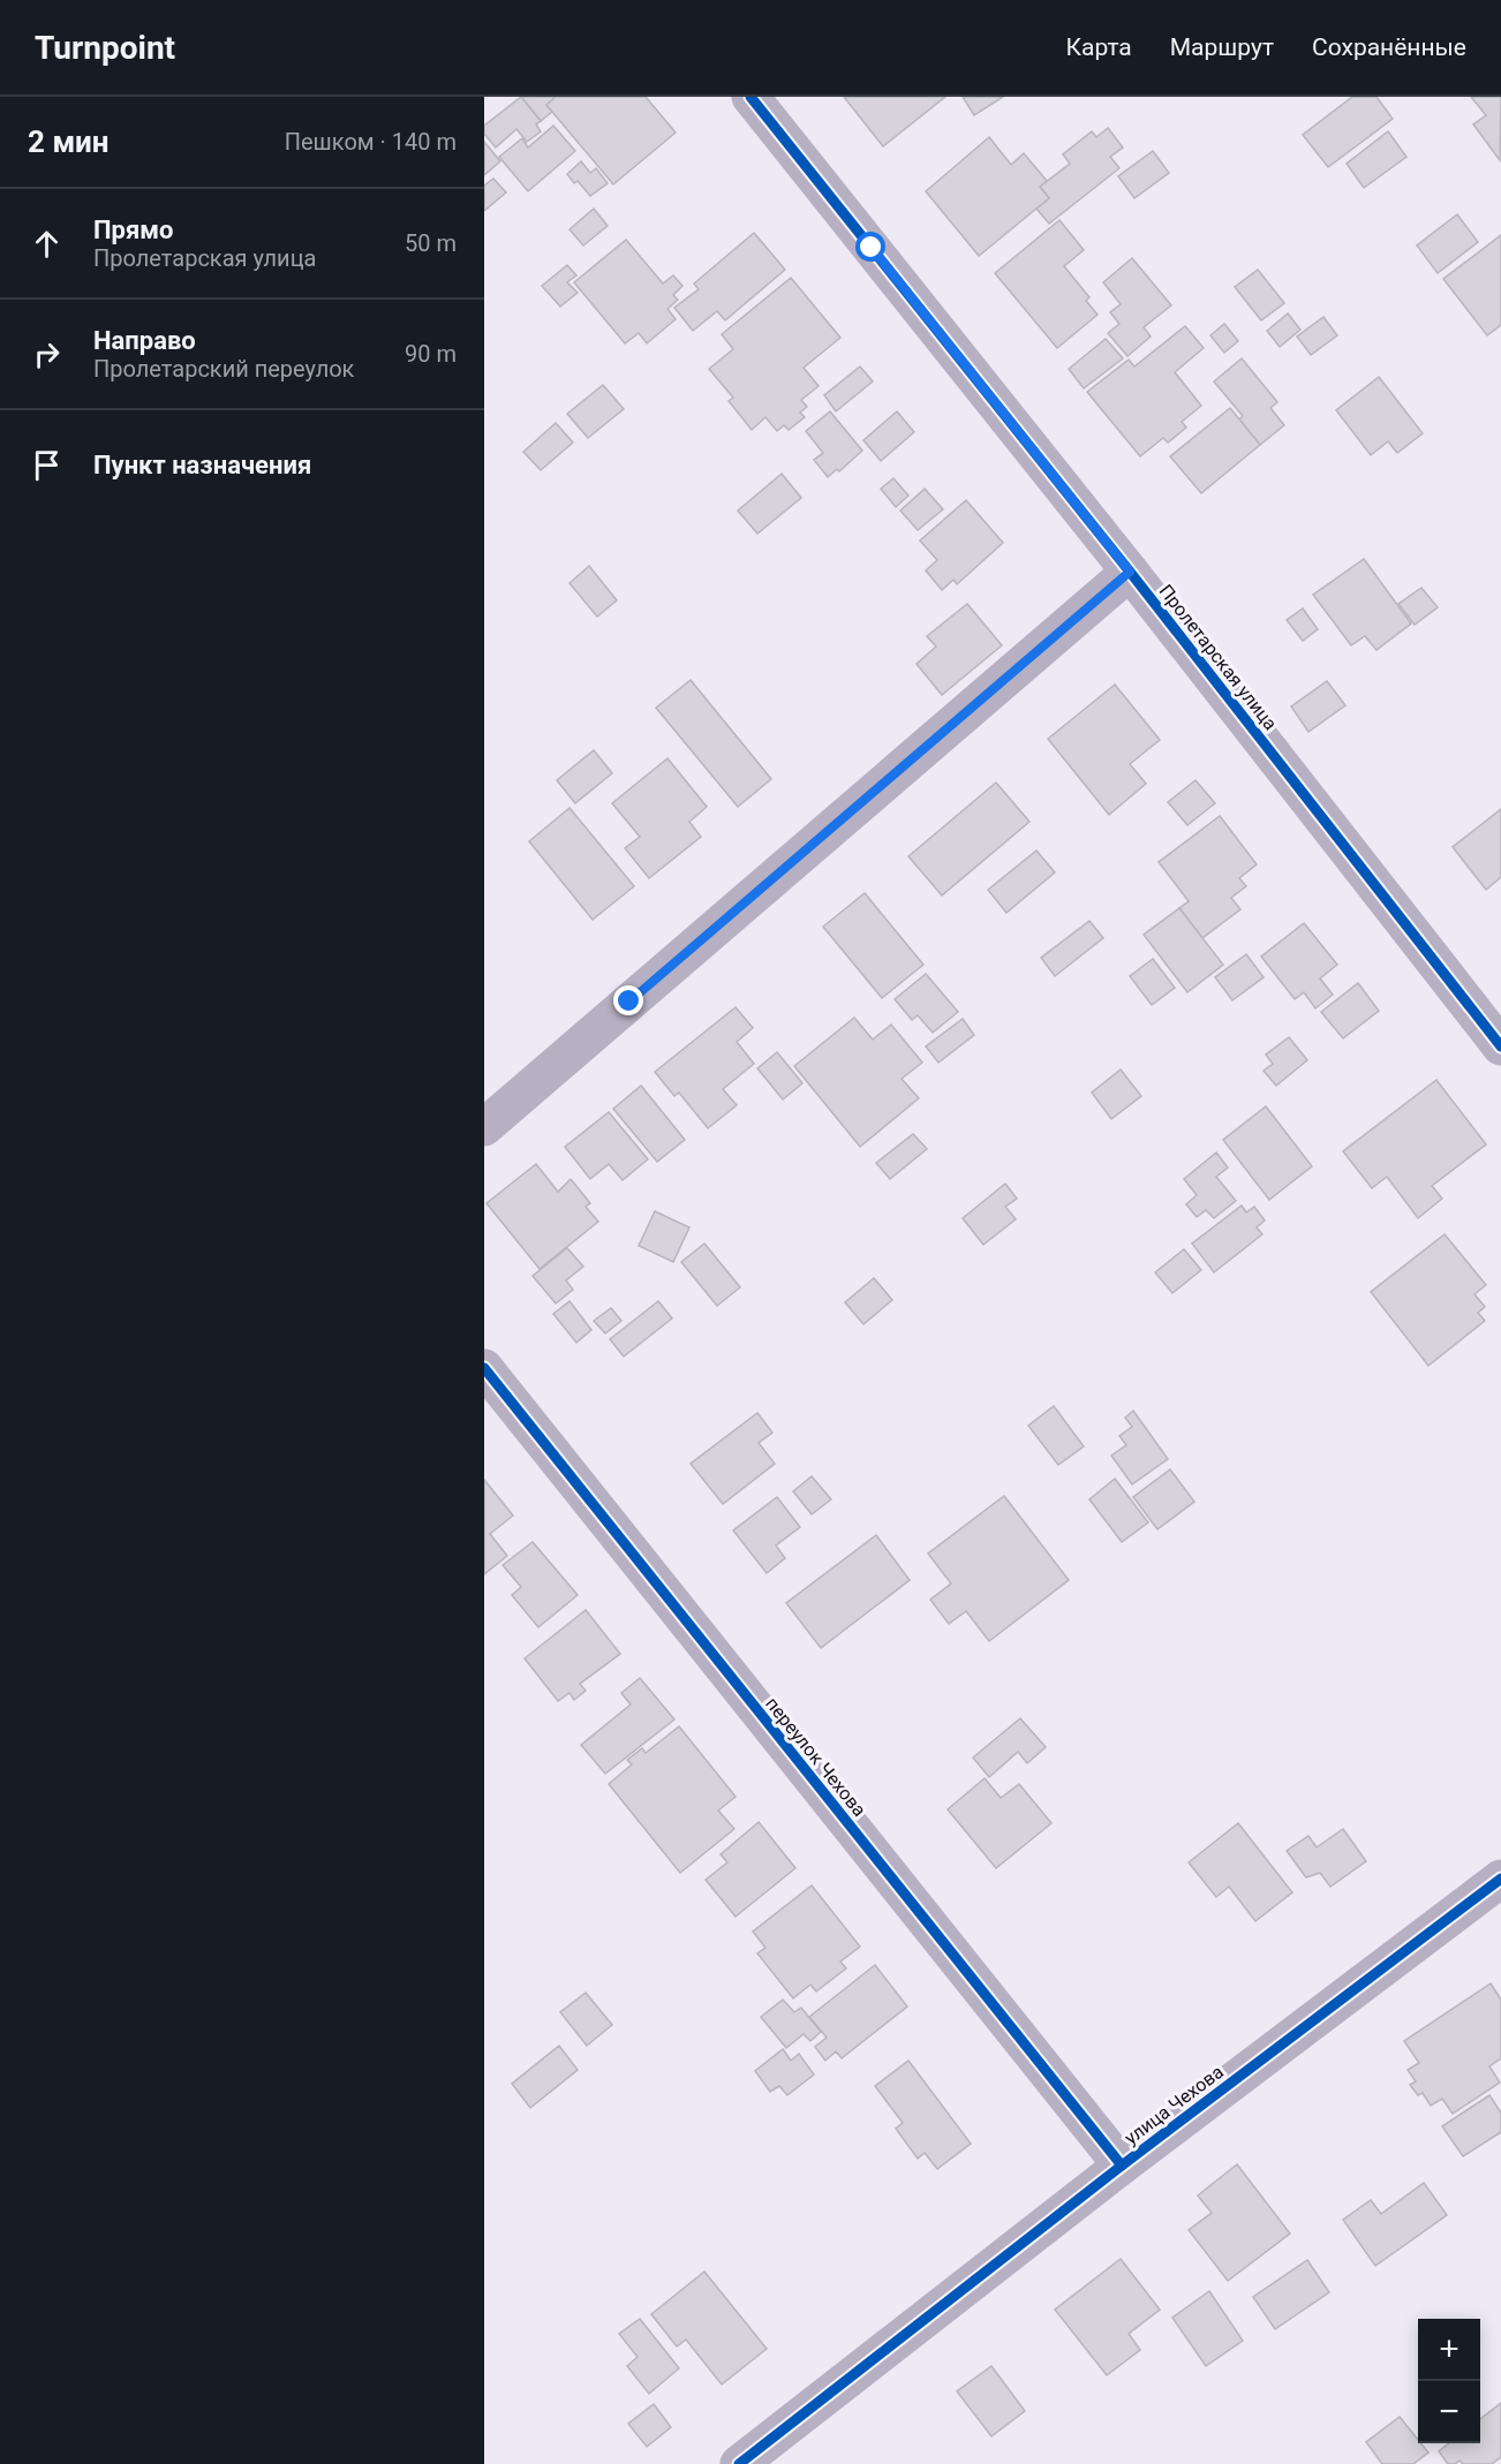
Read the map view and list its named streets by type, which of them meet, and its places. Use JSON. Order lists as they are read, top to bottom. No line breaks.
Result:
{"streets":{"street":["Пролетарская улица","переулок Чехова","улица Чехова"]},"crossings":[["переулок Чехова","улица Чехова"]],"page":{"header":"Turnpoint","nav":["Карта","Маршрут","Сохранённые"],"heading":["2 мин","Пешком · 140 m"],"list":[["Прямо","Пролетарская улица","50 m"],["Направо","Пролетарский переулок","90 m"],"Пункт назначения"],"map_buttons":["+","−"]}}
